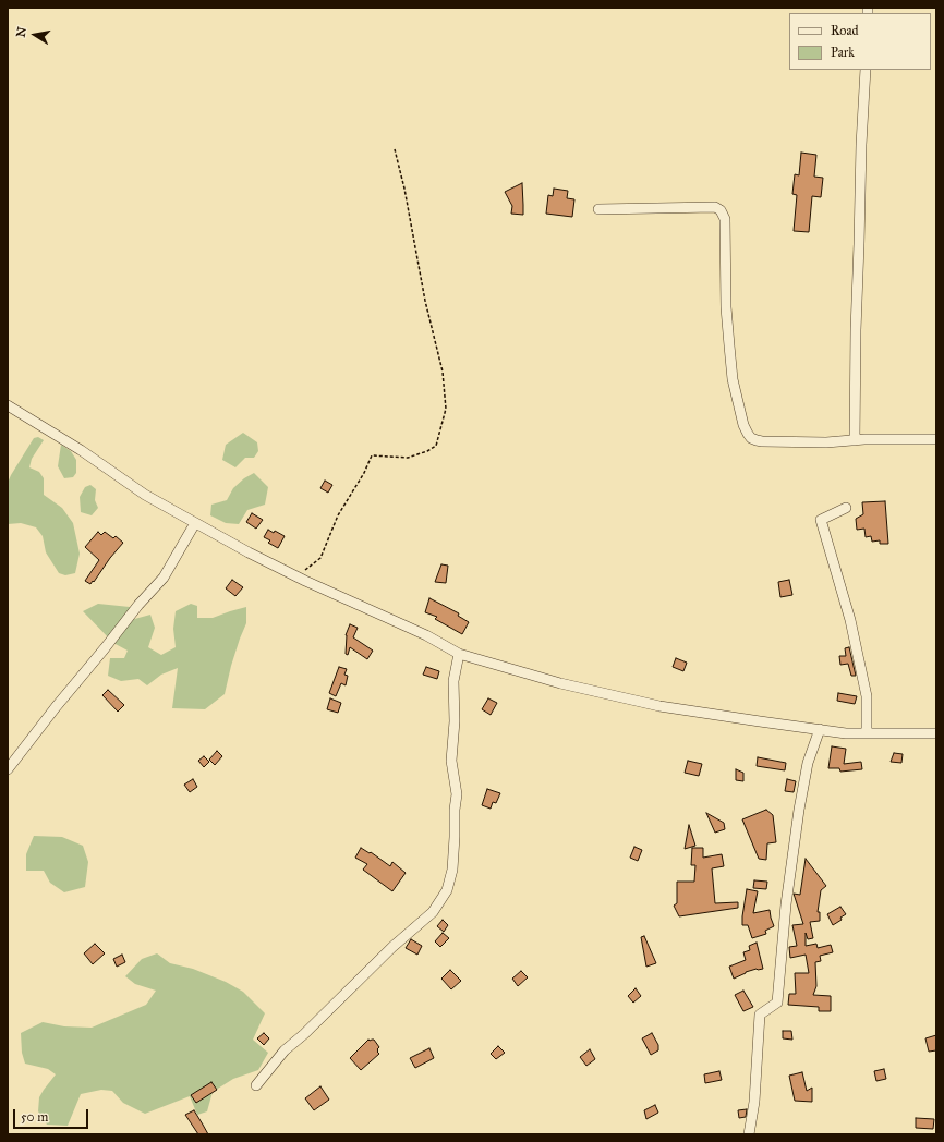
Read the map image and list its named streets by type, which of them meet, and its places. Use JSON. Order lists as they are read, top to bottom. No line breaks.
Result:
{"legend":["Road","Park"],"scale_bar":"50 m","north":"left"}
